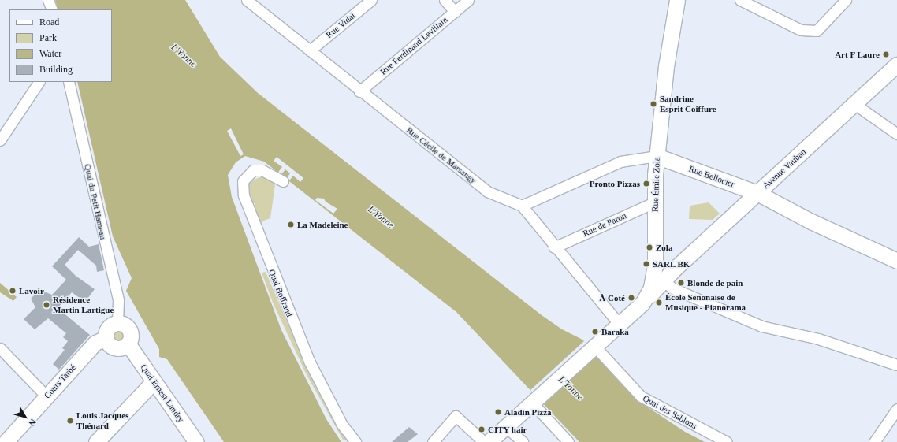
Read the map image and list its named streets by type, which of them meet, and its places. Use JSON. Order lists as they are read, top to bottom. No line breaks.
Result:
{"streets":{"main road":["Avenue Vauban","Rue Bellocier","Rue Émile Zola","Cours Tarbé","Quai Ernest Landry"],"street":["Rue Vidal","Rue Ferdinand Levillain","Rue Cécile de Marsangy","Quai du Petit Hameau","Rue de Paron","Quai Boffrand","Quai des Sablons"]},"crossings":[["Rue Vidal","Rue Cécile de Marsangy"],["Rue Ferdinand Levillain","Rue Cécile de Marsangy"],["Rue Cécile de Marsangy","Rue Bellocier"],["Avenue Vauban","Rue Bellocier"],["Avenue Vauban","Rue Émile Zola"],["Rue Bellocier","Rue Émile Zola"],["Rue Émile Zola","Rue de Paron"],["Rue Émile Zola","Quai des Sablons"],["Quai du Petit Hameau","Cours Tarbé"],["Quai du Petit Hameau","Quai Ernest Landry"],["Cours Tarbé","Quai Ernest Landry"]],"water":["L'Yonne"],"places":["Art F Laure","Sandrine Esprit Coiffure","Pronto Pizzas","La Madeleine","Zola","SARL BK","Blonde de pain","Lavoir","À Coté","École Sénonaise de Musique - Pianorama","Résidence Martin Lartigue","Baraka","Aladin Pizza","Louis Jacques Thénard","CITY hair"],"legend":["Road","Park","Water","Building"],"north":"bottom right"}
